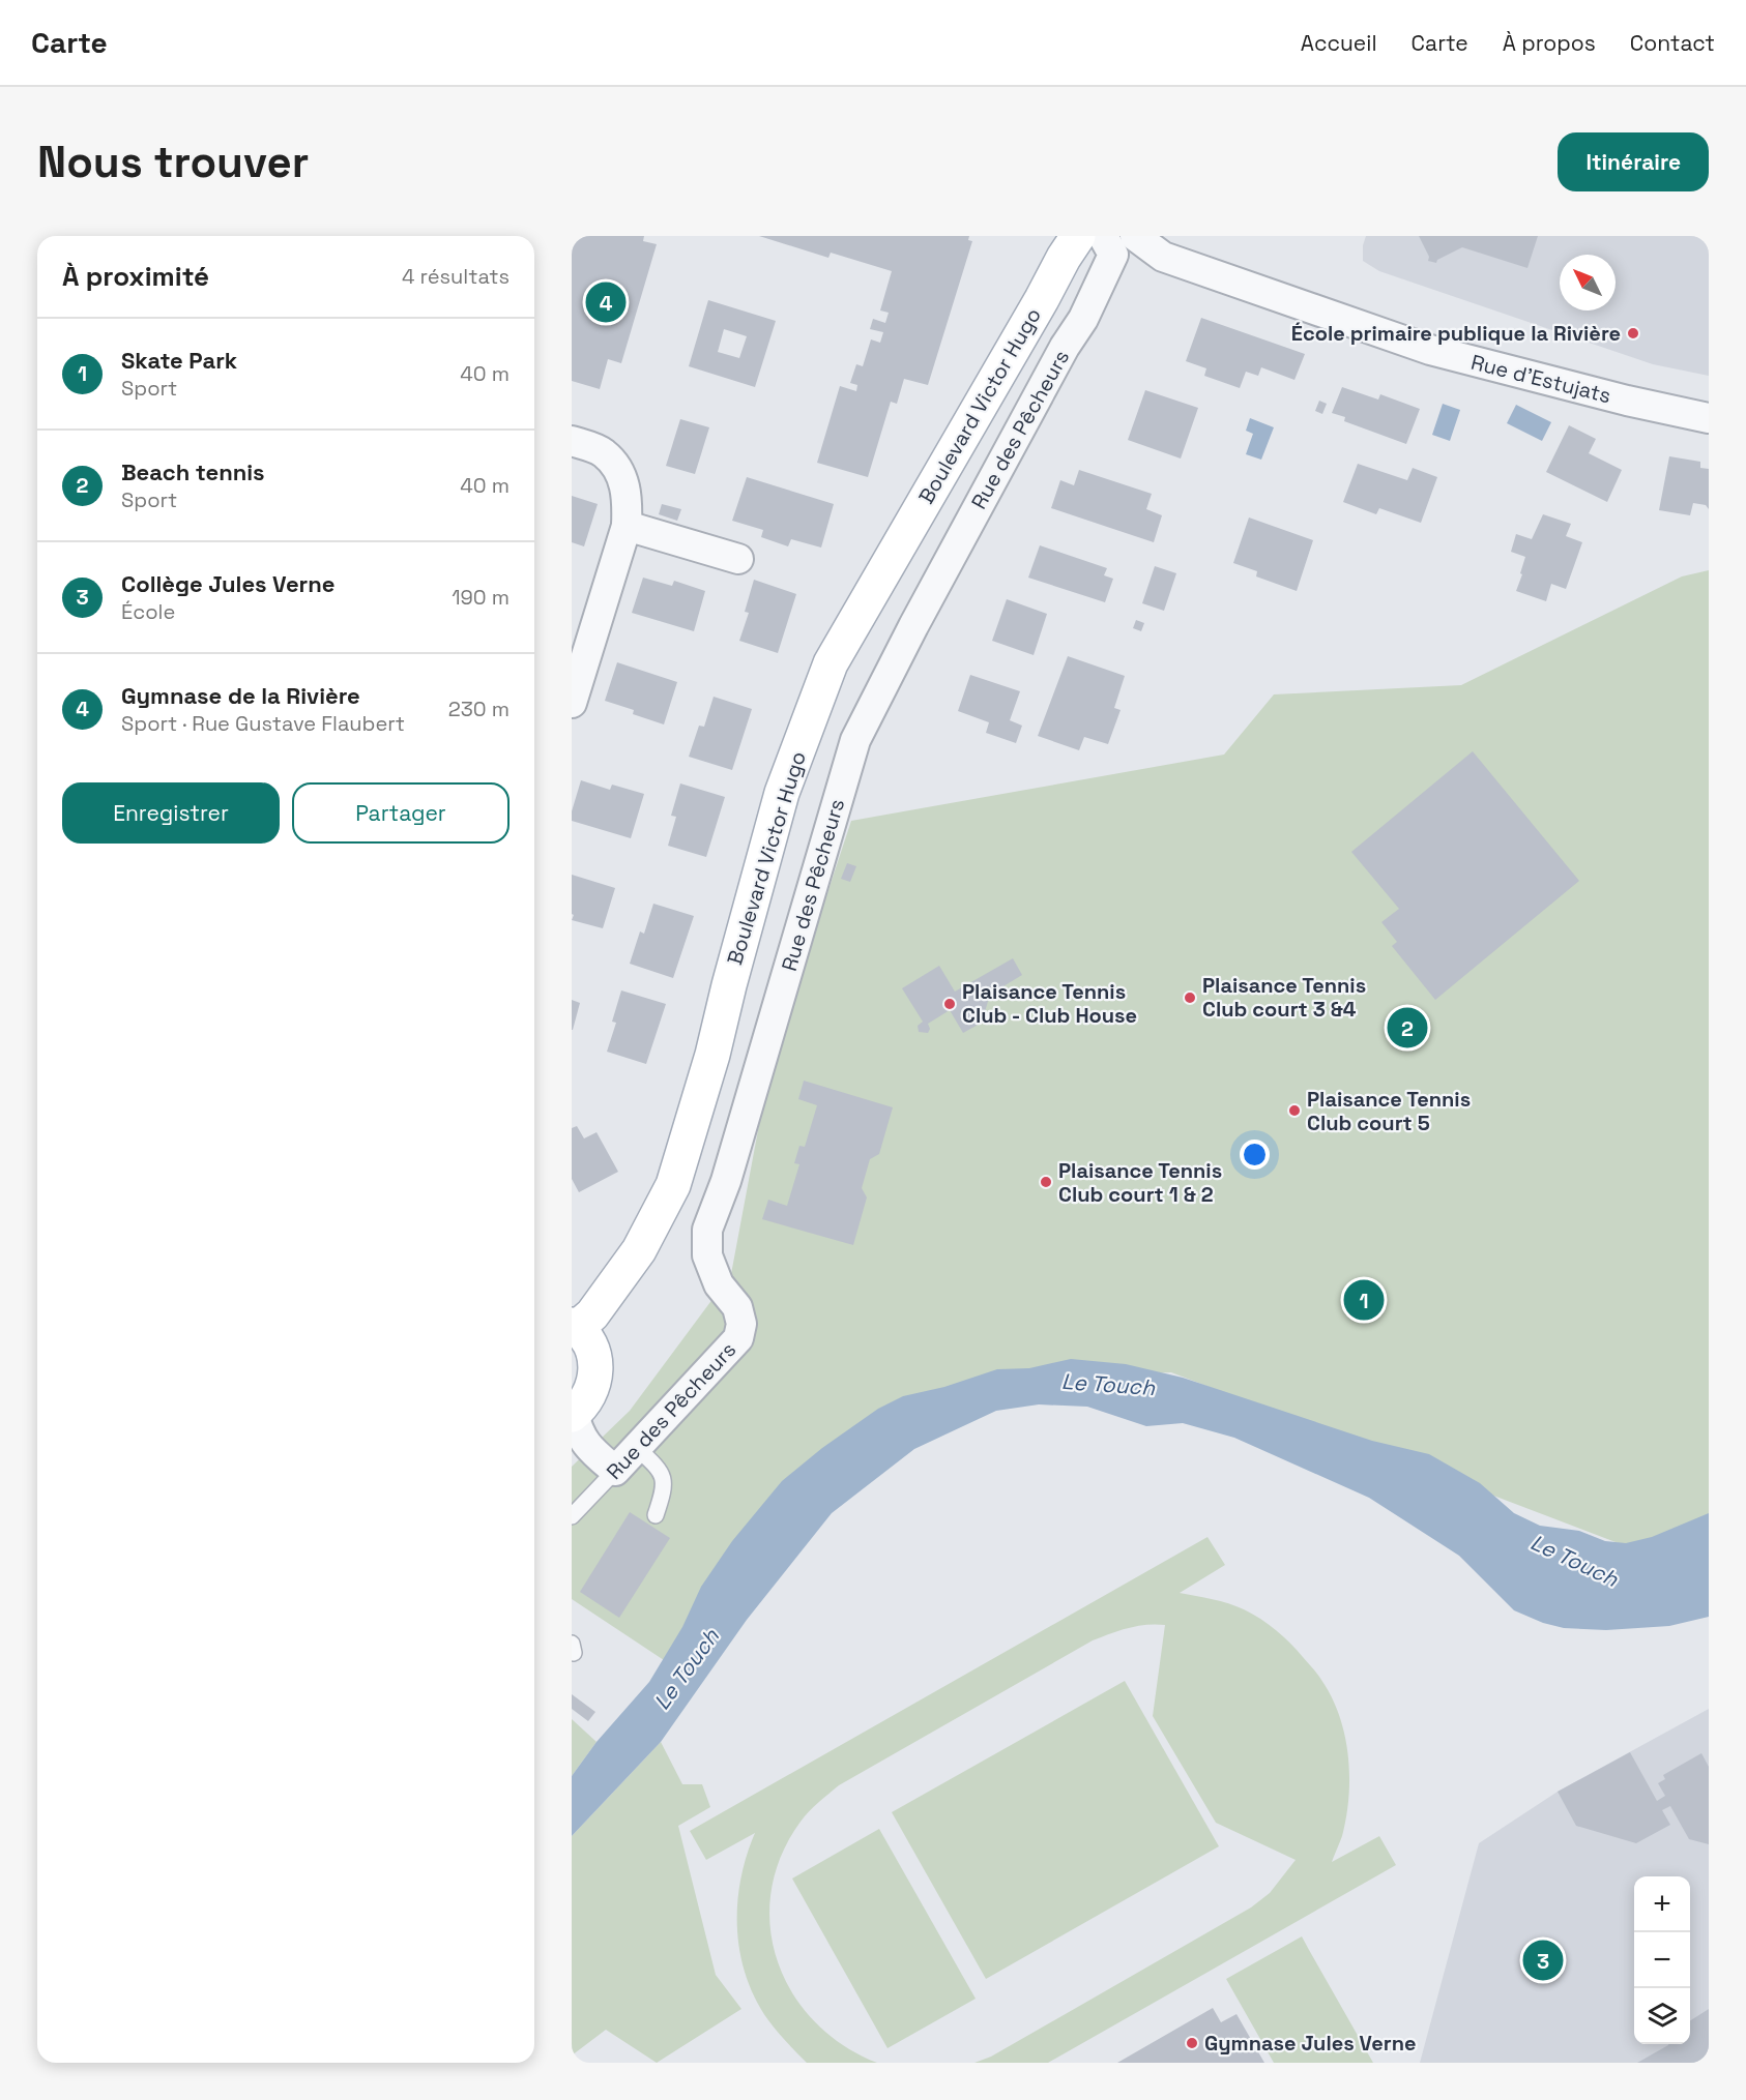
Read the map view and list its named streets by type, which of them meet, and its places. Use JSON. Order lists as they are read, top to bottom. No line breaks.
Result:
{"streets":{"main road":["Boulevard Victor Hugo"],"street":["Rue d'Estujats","Rue des Pêcheurs"]},"water":["Le Touch"],"places":["École primaire publique la Rivière","Plaisance Tennis Club court 3 &4","Plaisance Tennis Club - Club House","Plaisance Tennis Club court 5","Plaisance Tennis Club court 1 & 2","Gymnase Jules Verne"],"north":"top left","page":{"header":"Carte","nav":["Accueil","Carte","À propos","Contact"],"buttons":["Itinéraire",["Enregistrer","Partager"]],"title":"Nous trouver","heading":["À proximité","4 résultats"],"pins":["4","2","1","3"],"list":[{"mark":"1","name":"Skate Park","note":"Sport","value":"40 m"},{"mark":"2","name":"Beach tennis","note":"Sport","value":"40 m"},{"mark":"3","name":"Collège Jules Verne","note":"École","value":"190 m"},{"mark":"4","name":"Gymnase de la Rivière","note":"Sport · Rue Gustave Flaubert","value":"230 m"}],"map_buttons":["+","−"]}}
